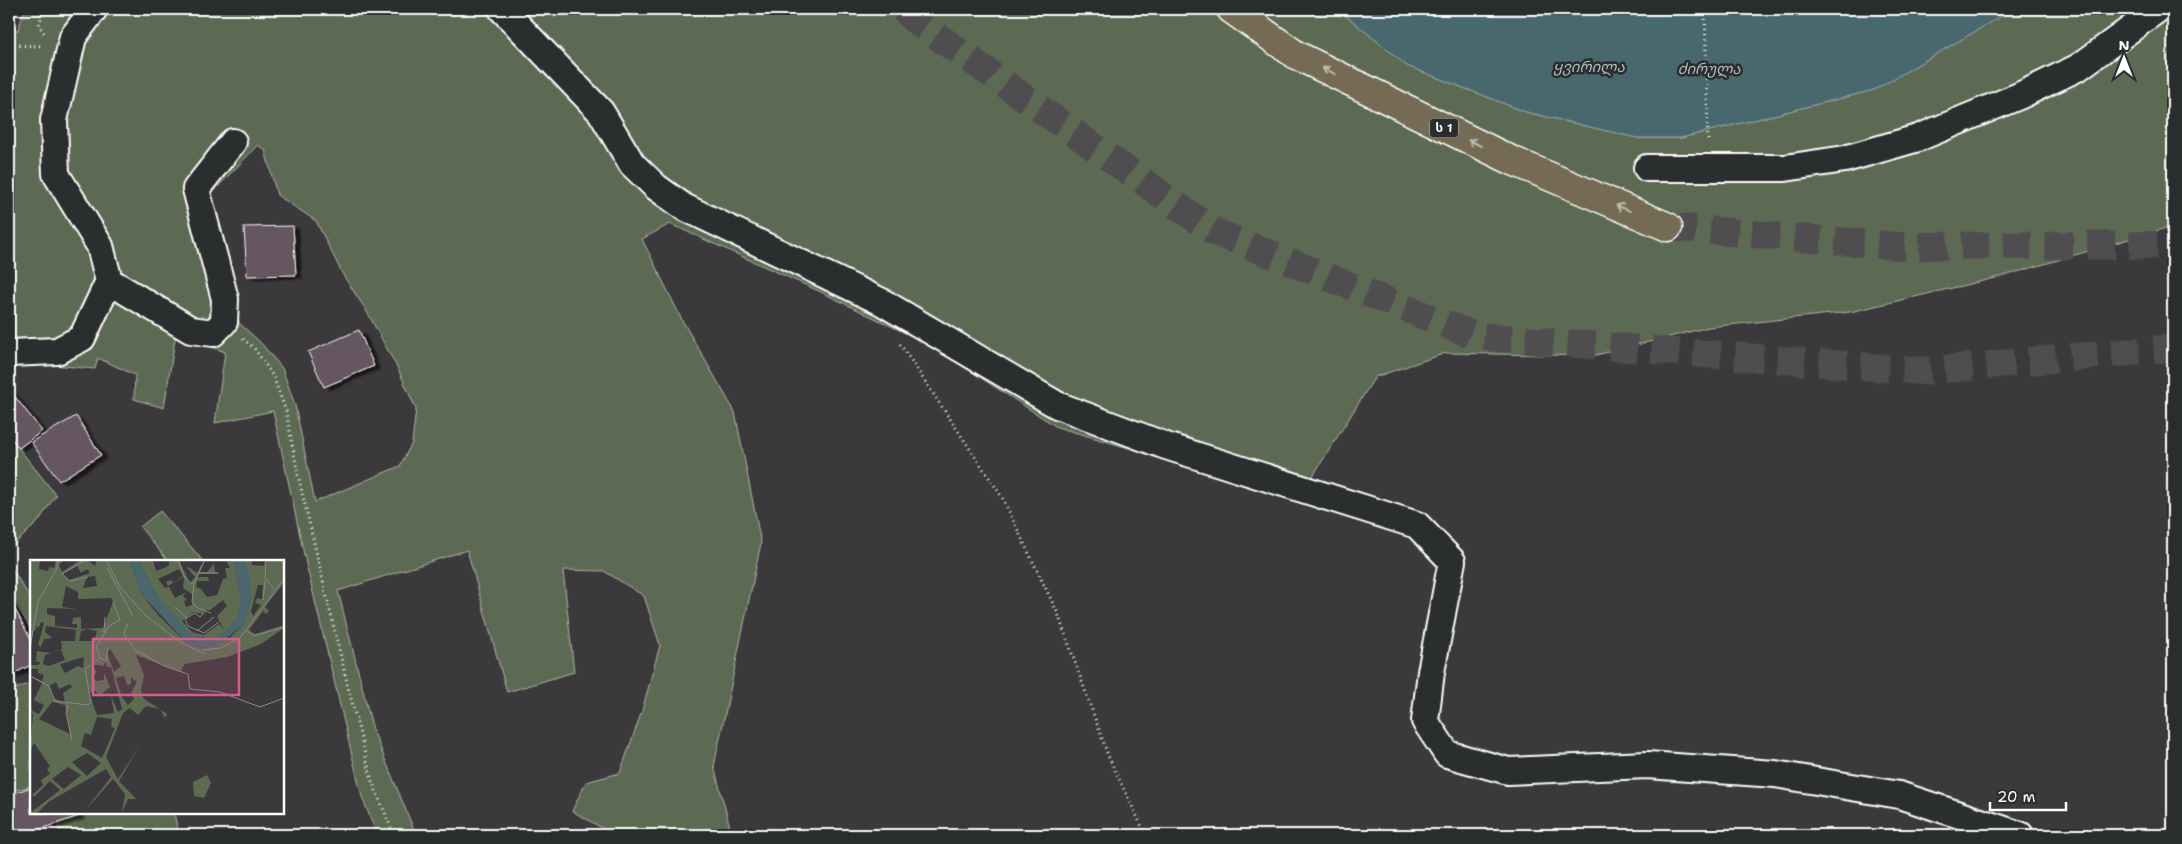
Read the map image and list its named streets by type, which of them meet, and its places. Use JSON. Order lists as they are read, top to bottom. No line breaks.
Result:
{"streets":{"highway":["ს 1"]},"water":["ყვირილა","ძირულა"],"scale_bar":"20 m","north":"top"}
